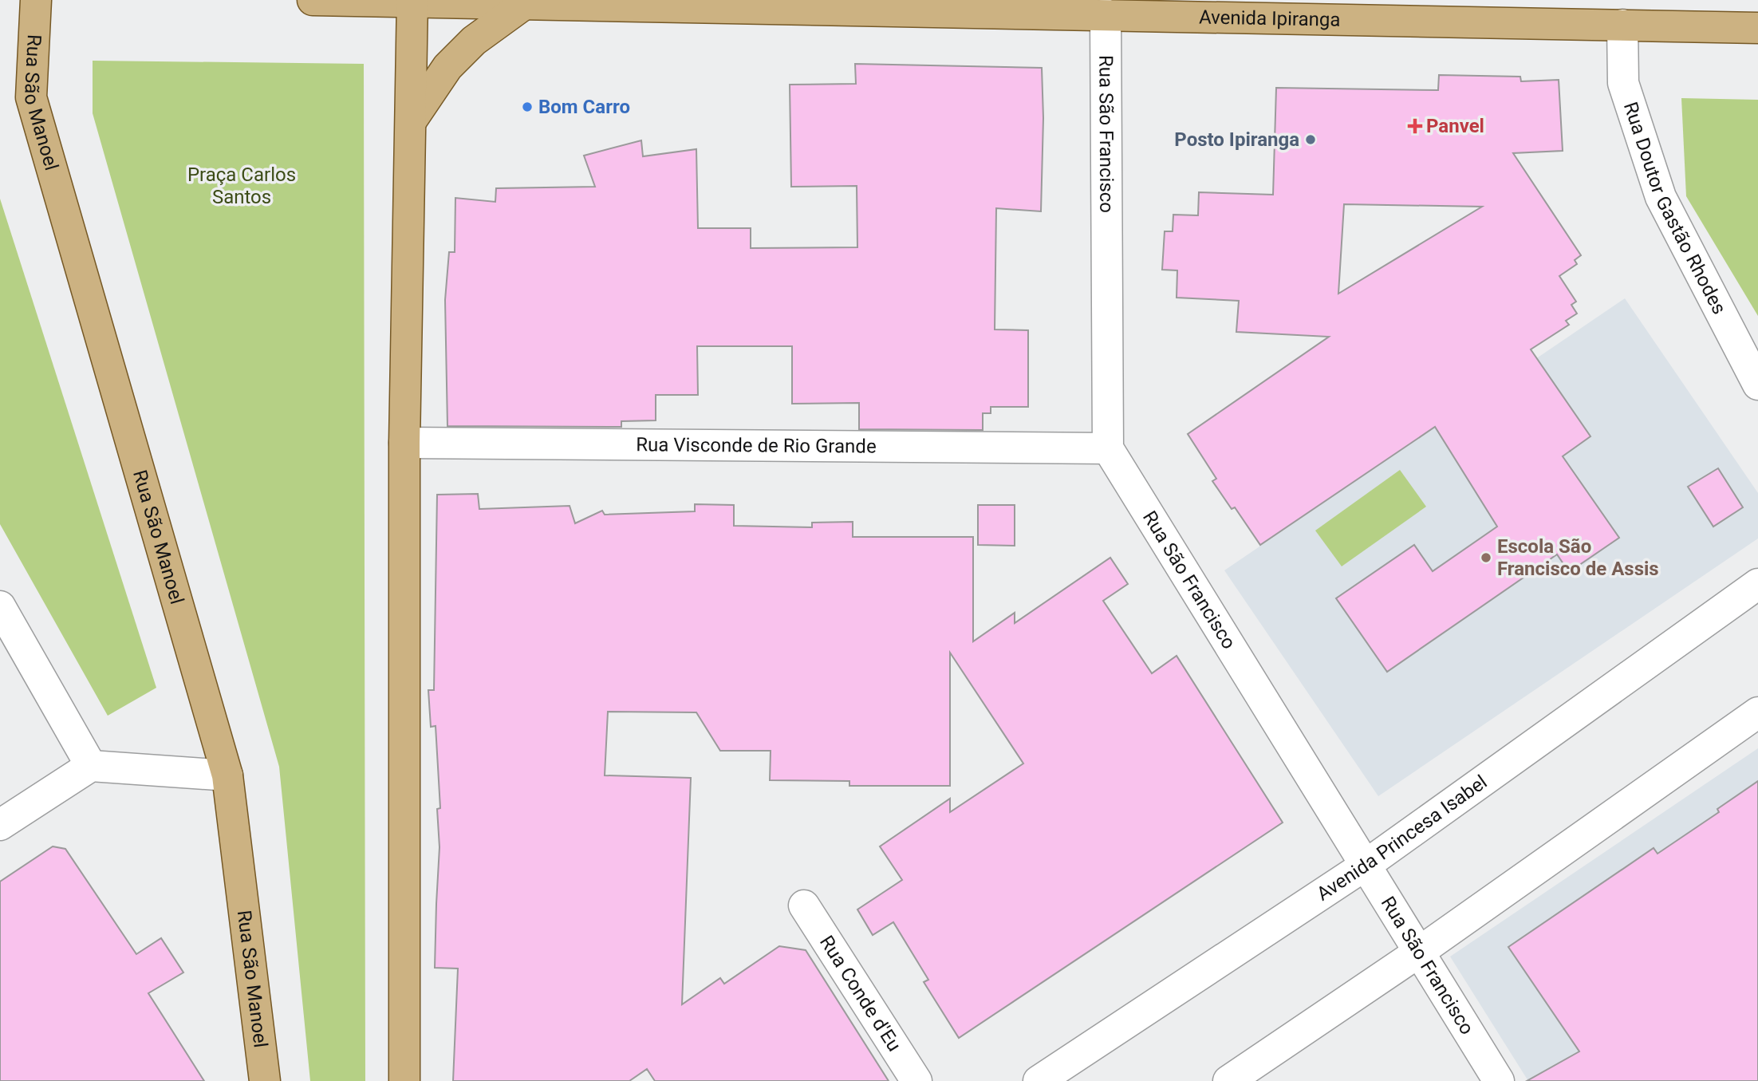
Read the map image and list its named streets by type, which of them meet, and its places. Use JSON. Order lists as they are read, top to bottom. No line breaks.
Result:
{"streets":{"main road":["Avenida Ipiranga","Rua São Manoel"],"street":["Rua São Francisco","Rua Doutor Gastão Rhodes","Rua Visconde de Rio Grande","Avenida Princesa Isabel","Rua Conde d'Eu"]},"crossings":[["Avenida Ipiranga","Rua São Francisco"],["Avenida Ipiranga","Rua Doutor Gastão Rhodes"],["Rua São Francisco","Rua Visconde de Rio Grande"],["Rua São Francisco","Avenida Princesa Isabel"]],"parks":["Praça Carlos Santos"],"places":{"other":["Bom Carro","Posto Ipiranga","Escola São Francisco de Assis"],"health":["Panvel"]}}
